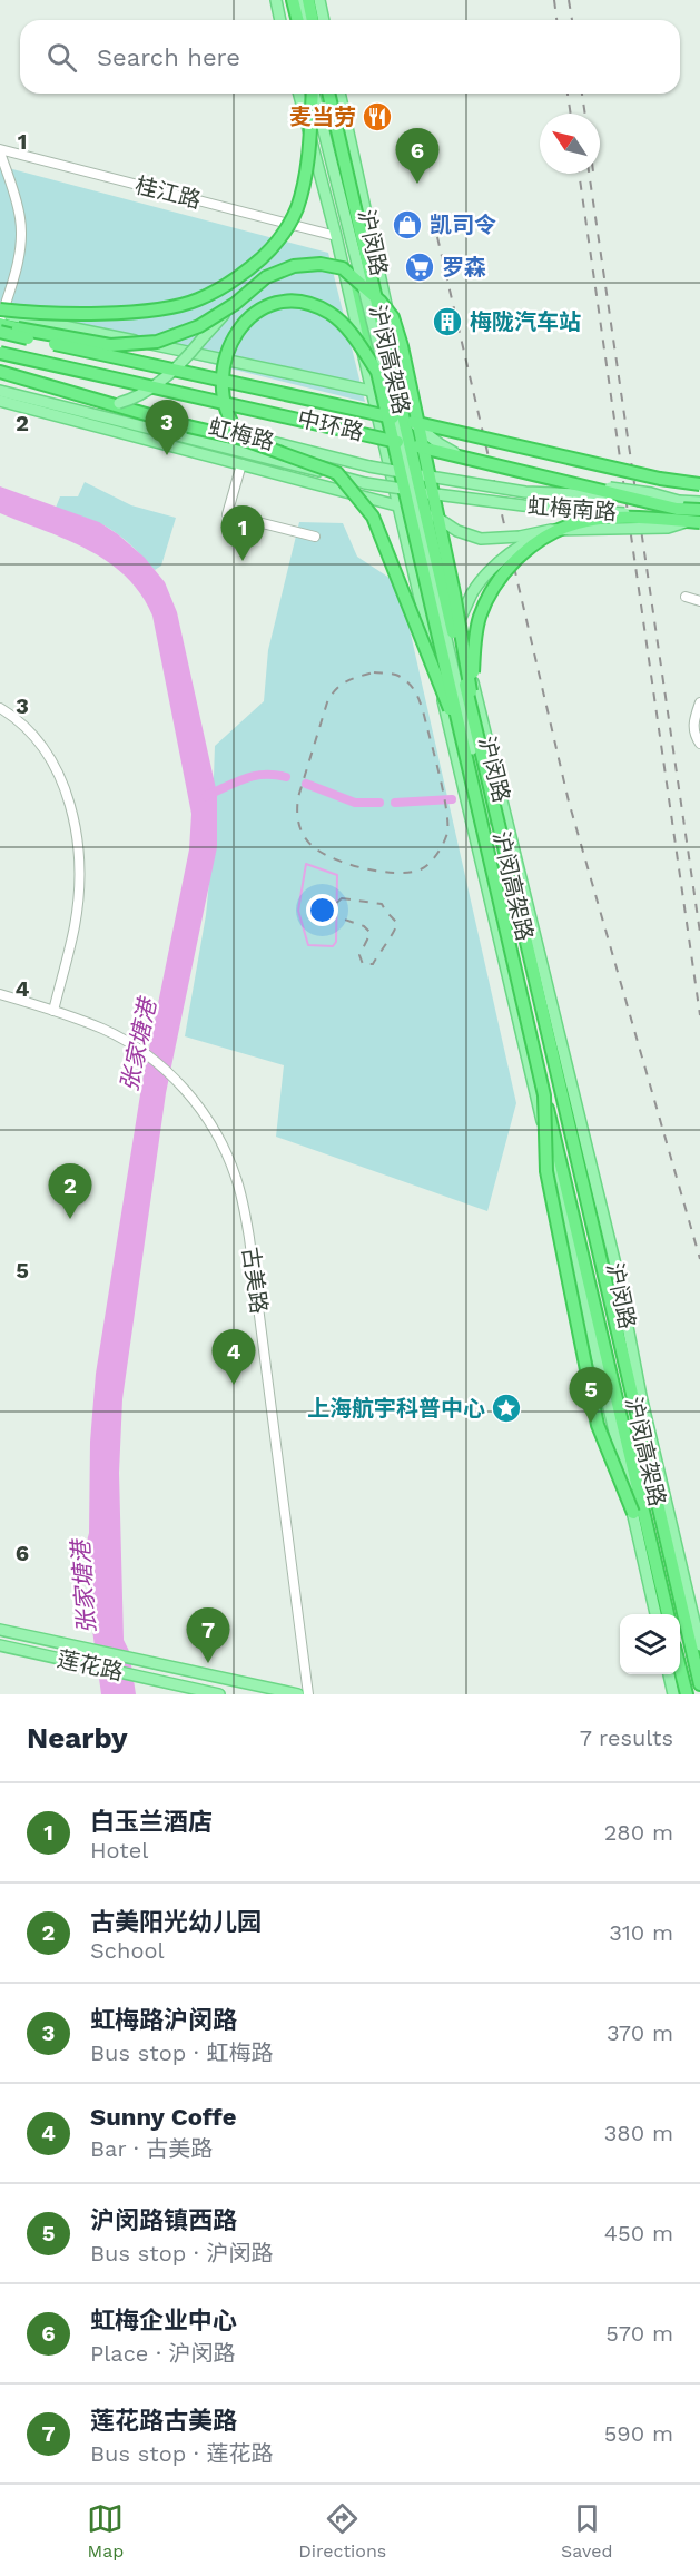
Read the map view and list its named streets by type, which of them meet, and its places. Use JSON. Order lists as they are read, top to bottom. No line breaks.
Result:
{"streets":{"highway":["沪闵高架路","中环路"],"main road":["沪闵路","虹梅路","虹梅南路","莲花路"],"street":["桂江路","古美路"]},"crossings":[["桂江路","沪闵路"],["沪闵路","沪闵高架路"],["沪闵路","虹梅路"],["中环路","虹梅南路"],["虹梅路","虹梅南路"]],"water":["张家塘港"],"places":{"restaurant":["麦当劳"],"shop":["凯司令"],"supermarket":["罗森"],"building":["梅陇汽车站"],"place":["上海航宇科普中心"]},"north":"top left","page":{"search":"Search here","pins":["6","3","1","2","4","5","7"],"heading":["Nearby","7 results"],"list":[{"mark":"1","name":"白玉兰酒店","note":"Hotel","value":"280 m"},{"mark":"2","name":"古美阳光幼儿园","note":"School","value":"310 m"},{"mark":"3","name":"虹梅路沪闵路","note":"Bus stop · 虹梅路","value":"370 m"},{"mark":"4","name":"Sunny Coffe","note":"Bar · 古美路","value":"380 m"},{"mark":"5","name":"沪闵路镇西路","note":"Bus stop · 沪闵路","value":"450 m"},{"mark":"6","name":"虹梅企业中心","note":"Place · 沪闵路","value":"570 m"},{"mark":"7","name":"莲花路古美路","note":"Bus stop · 莲花路","value":"590 m"}],"nav":["Map","Directions","Saved"]},"grid":{"rows":["1","2","3","4","5","6"]}}
